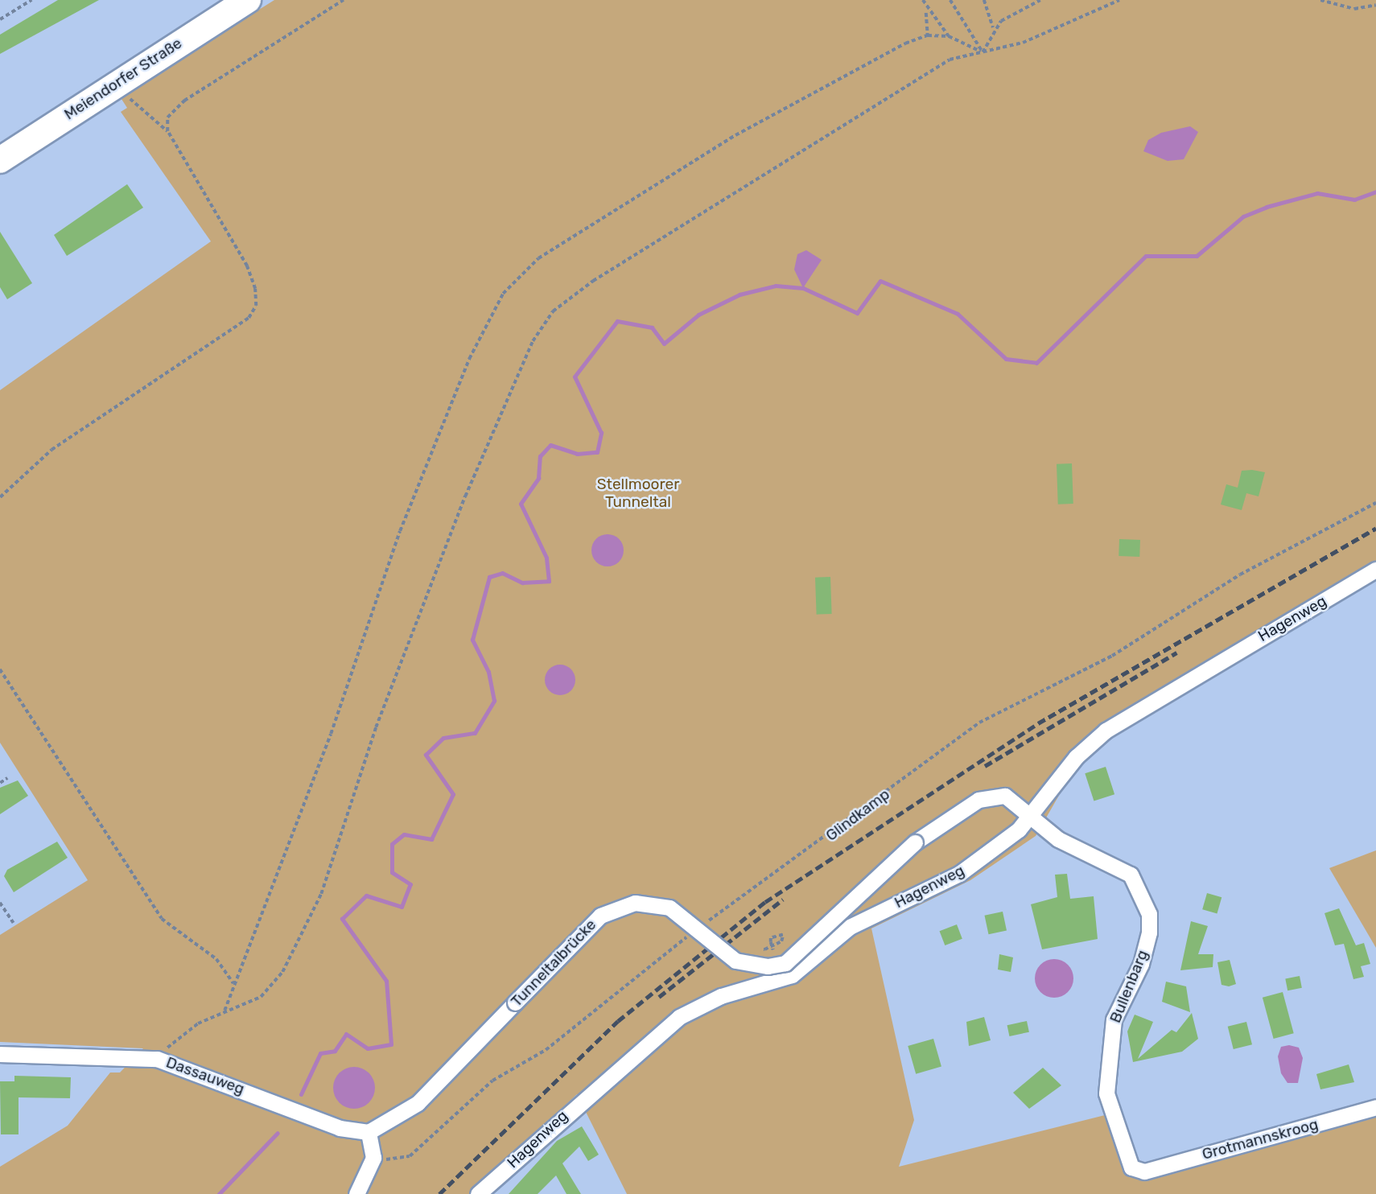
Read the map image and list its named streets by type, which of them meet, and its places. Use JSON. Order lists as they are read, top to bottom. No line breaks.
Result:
{"streets":{"main road":["Meiendorfer Straße"],"street":["Hagenweg","Tunneltalbrücke","Bullenbarg","Dassauweg","Grotmannskroog"],"path":["Glindkamp"]},"crossings":[["Hagenweg","Tunneltalbrücke"],["Hagenweg","Bullenbarg"],["Tunneltalbrücke","Bullenbarg"],["Tunneltalbrücke","Dassauweg"],["Bullenbarg","Grotmannskroog"]],"parks":["Stellmoorer Tunneltal"]}
